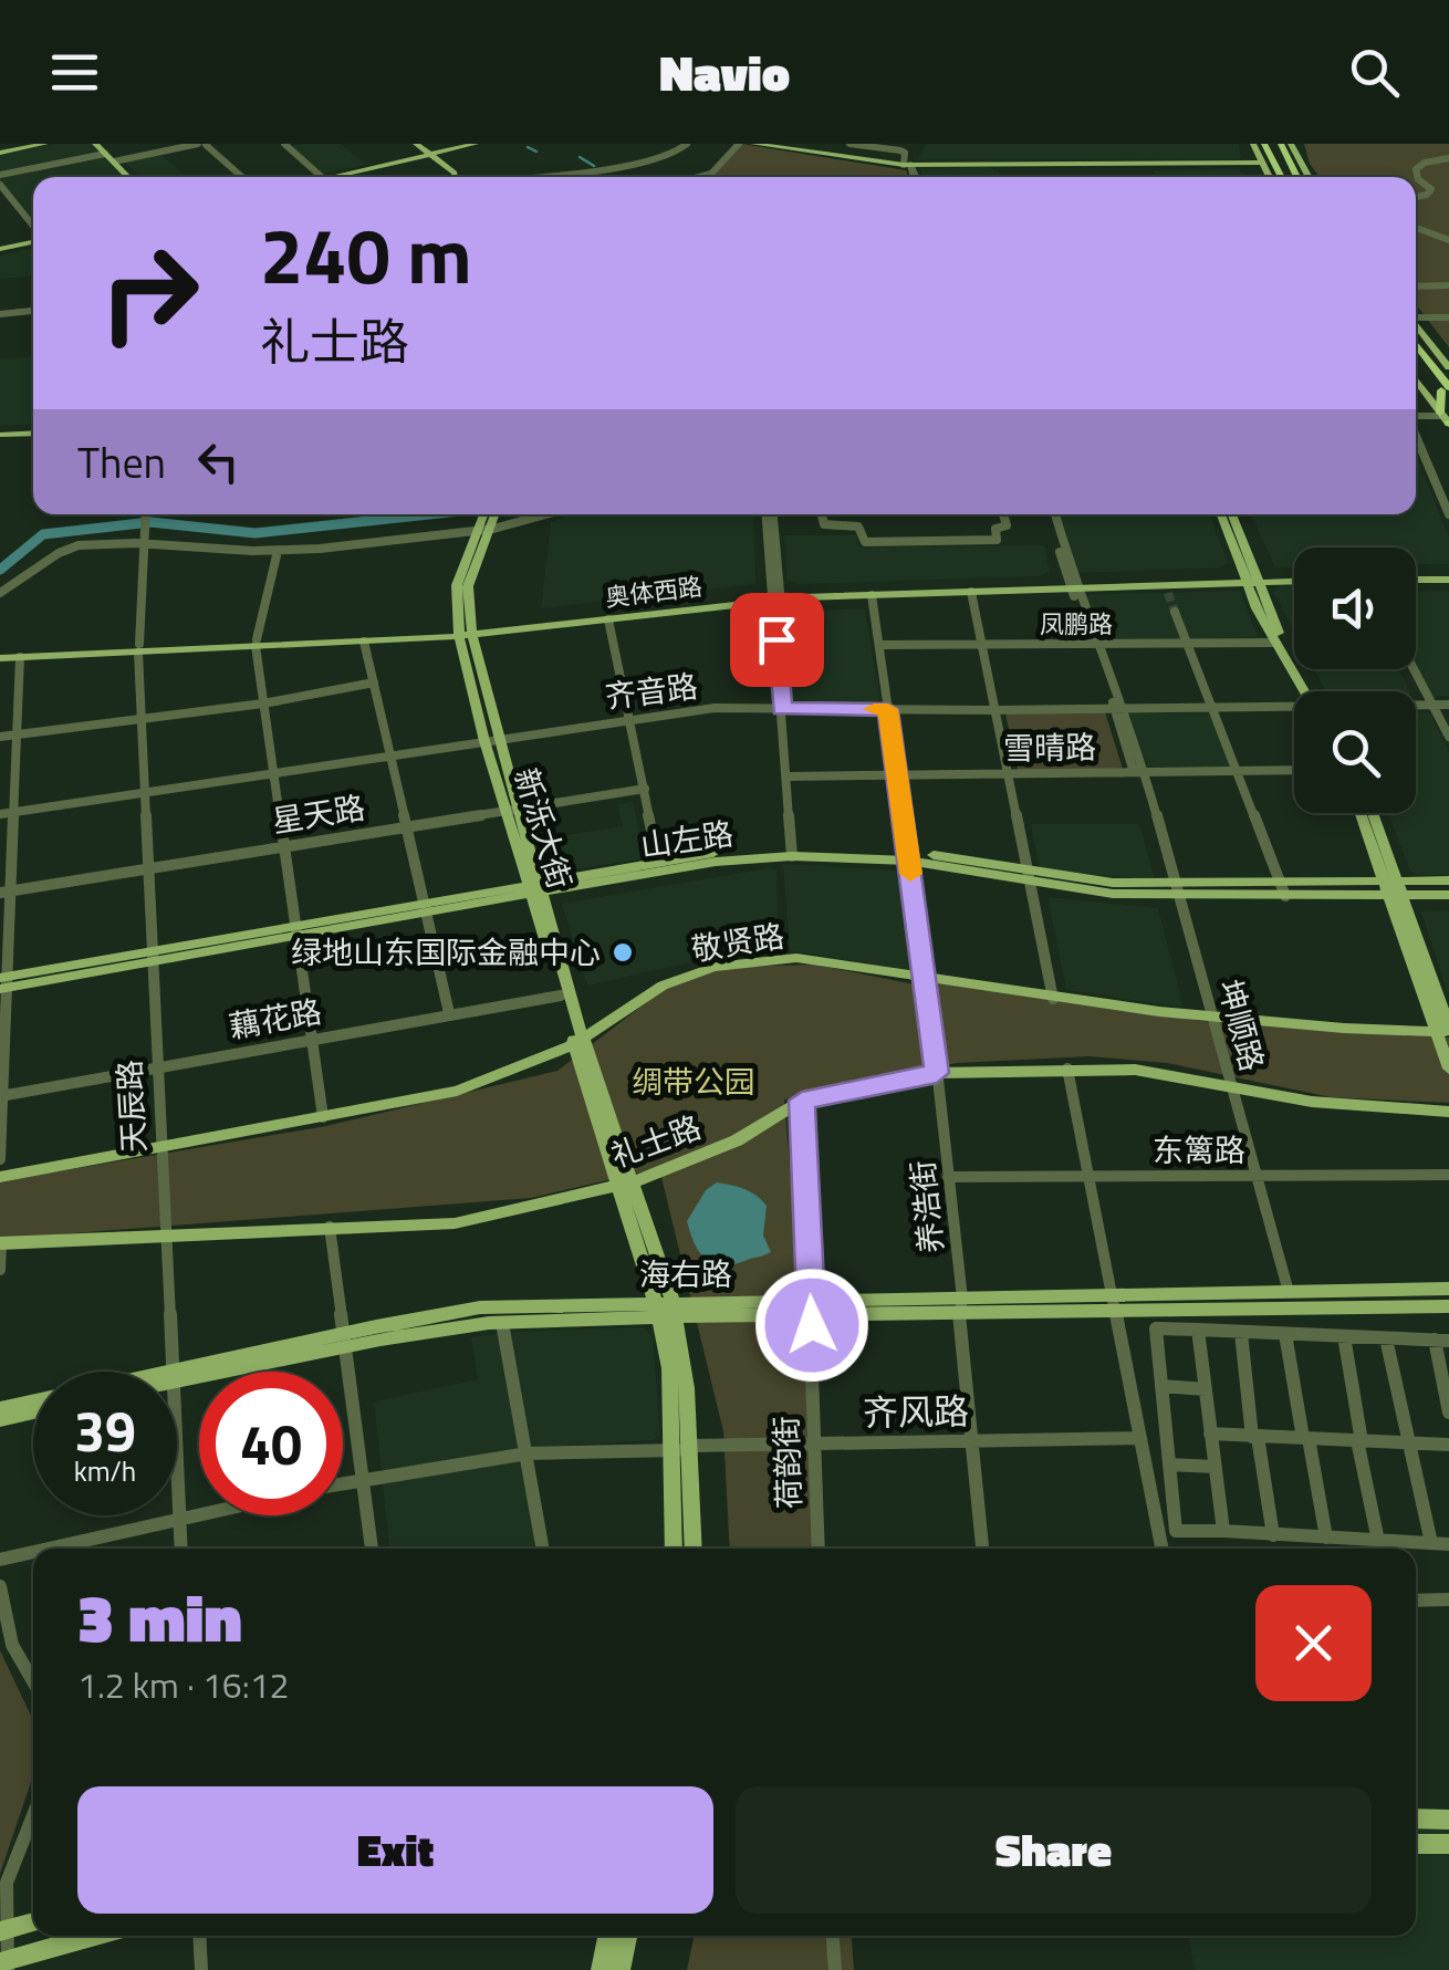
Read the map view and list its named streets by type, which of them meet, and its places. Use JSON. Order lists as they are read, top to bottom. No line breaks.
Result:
{"streets":{"main road":["奥体西路","新泺大街","山左路","敬贤路","礼士路","海右路"],"street":["凤鹏路","齐音路","雪晴路","星天路","藕花路","坤顺路","天辰路","东篱路","养浩街","齐风路","荷韵街"]},"crossings":[["奥体西路","新泺大街"],["奥体西路","坤顺路"],["奥体西路","天辰路"],["奥体西路","养浩街"],["凤鹏路","坤顺路"],["凤鹏路","养浩街"],["齐音路","新泺大街"],["齐音路","坤顺路"],["齐音路","天辰路"],["齐音路","养浩街"],["雪晴路","坤顺路"],["雪晴路","养浩街"],["星天路","新泺大街"],["星天路","天辰路"],["新泺大街","山左路"],["新泺大街","敬贤路"],["新泺大街","藕花路"],["新泺大街","礼士路"],["新泺大街","海右路"],["新泺大街","齐风路"],["山左路","坤顺路"],["山左路","天辰路"],["山左路","养浩街"],["敬贤路","坤顺路"],["敬贤路","天辰路"],["敬贤路","养浩街"],["藕花路","天辰路"],["坤顺路","礼士路"],["坤顺路","东篱路"],["坤顺路","海右路"],["天辰路","礼士路"],["礼士路","养浩街"],["礼士路","荷韵街"],["东篱路","养浩街"],["养浩街","海右路"],["养浩街","齐风路"],["海右路","荷韵街"],["齐风路","荷韵街"]],"parks":["绸带公园"],"places":["绿地山东国际金融中心"],"page":{"header":"Navio","turn":["240 m","礼士路"],"then":"Then","speed":"39 km/h","limit":"40","heading":["3 min","1.2 km · 16:12"],"buttons":["Exit","Share"]}}
